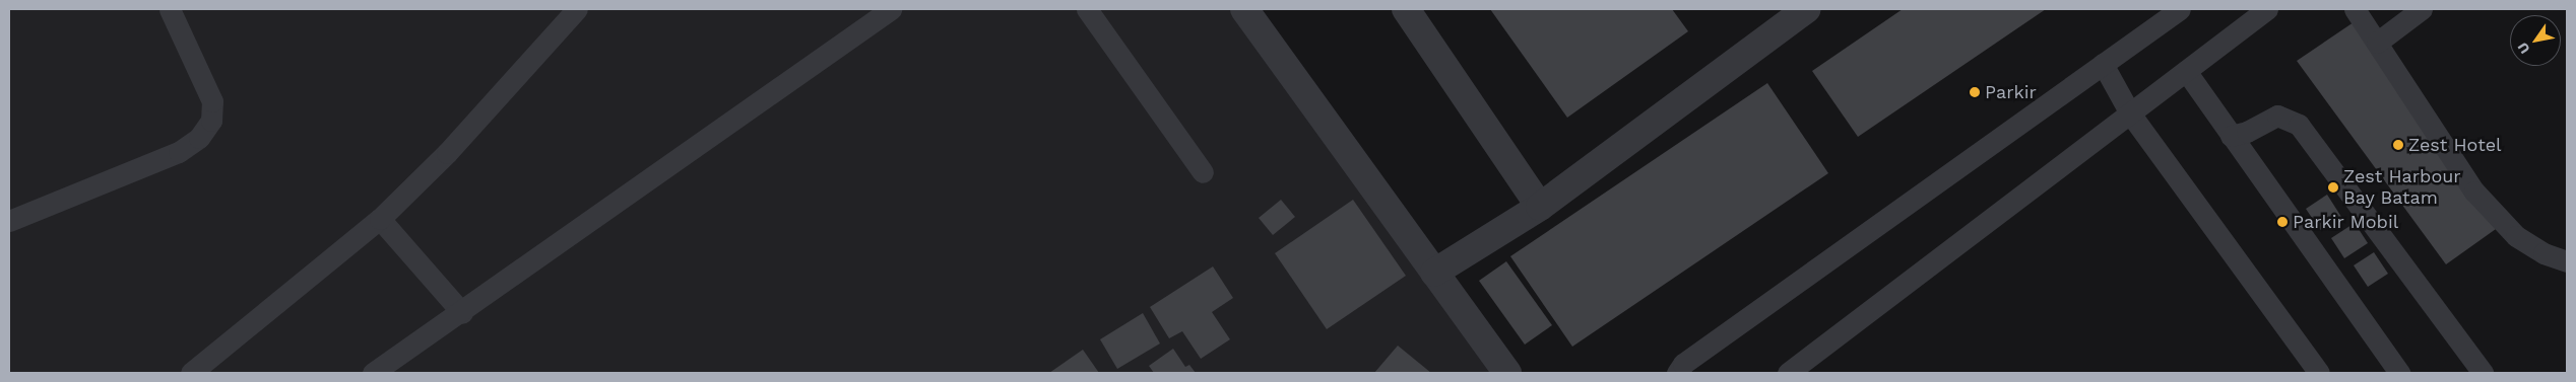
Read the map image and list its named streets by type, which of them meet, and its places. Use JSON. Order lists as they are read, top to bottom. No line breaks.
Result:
{"places":["Parkir","Zest Hotel","Zest Harbour Bay Batam","Parkir Mobil"],"north":"bottom left"}
